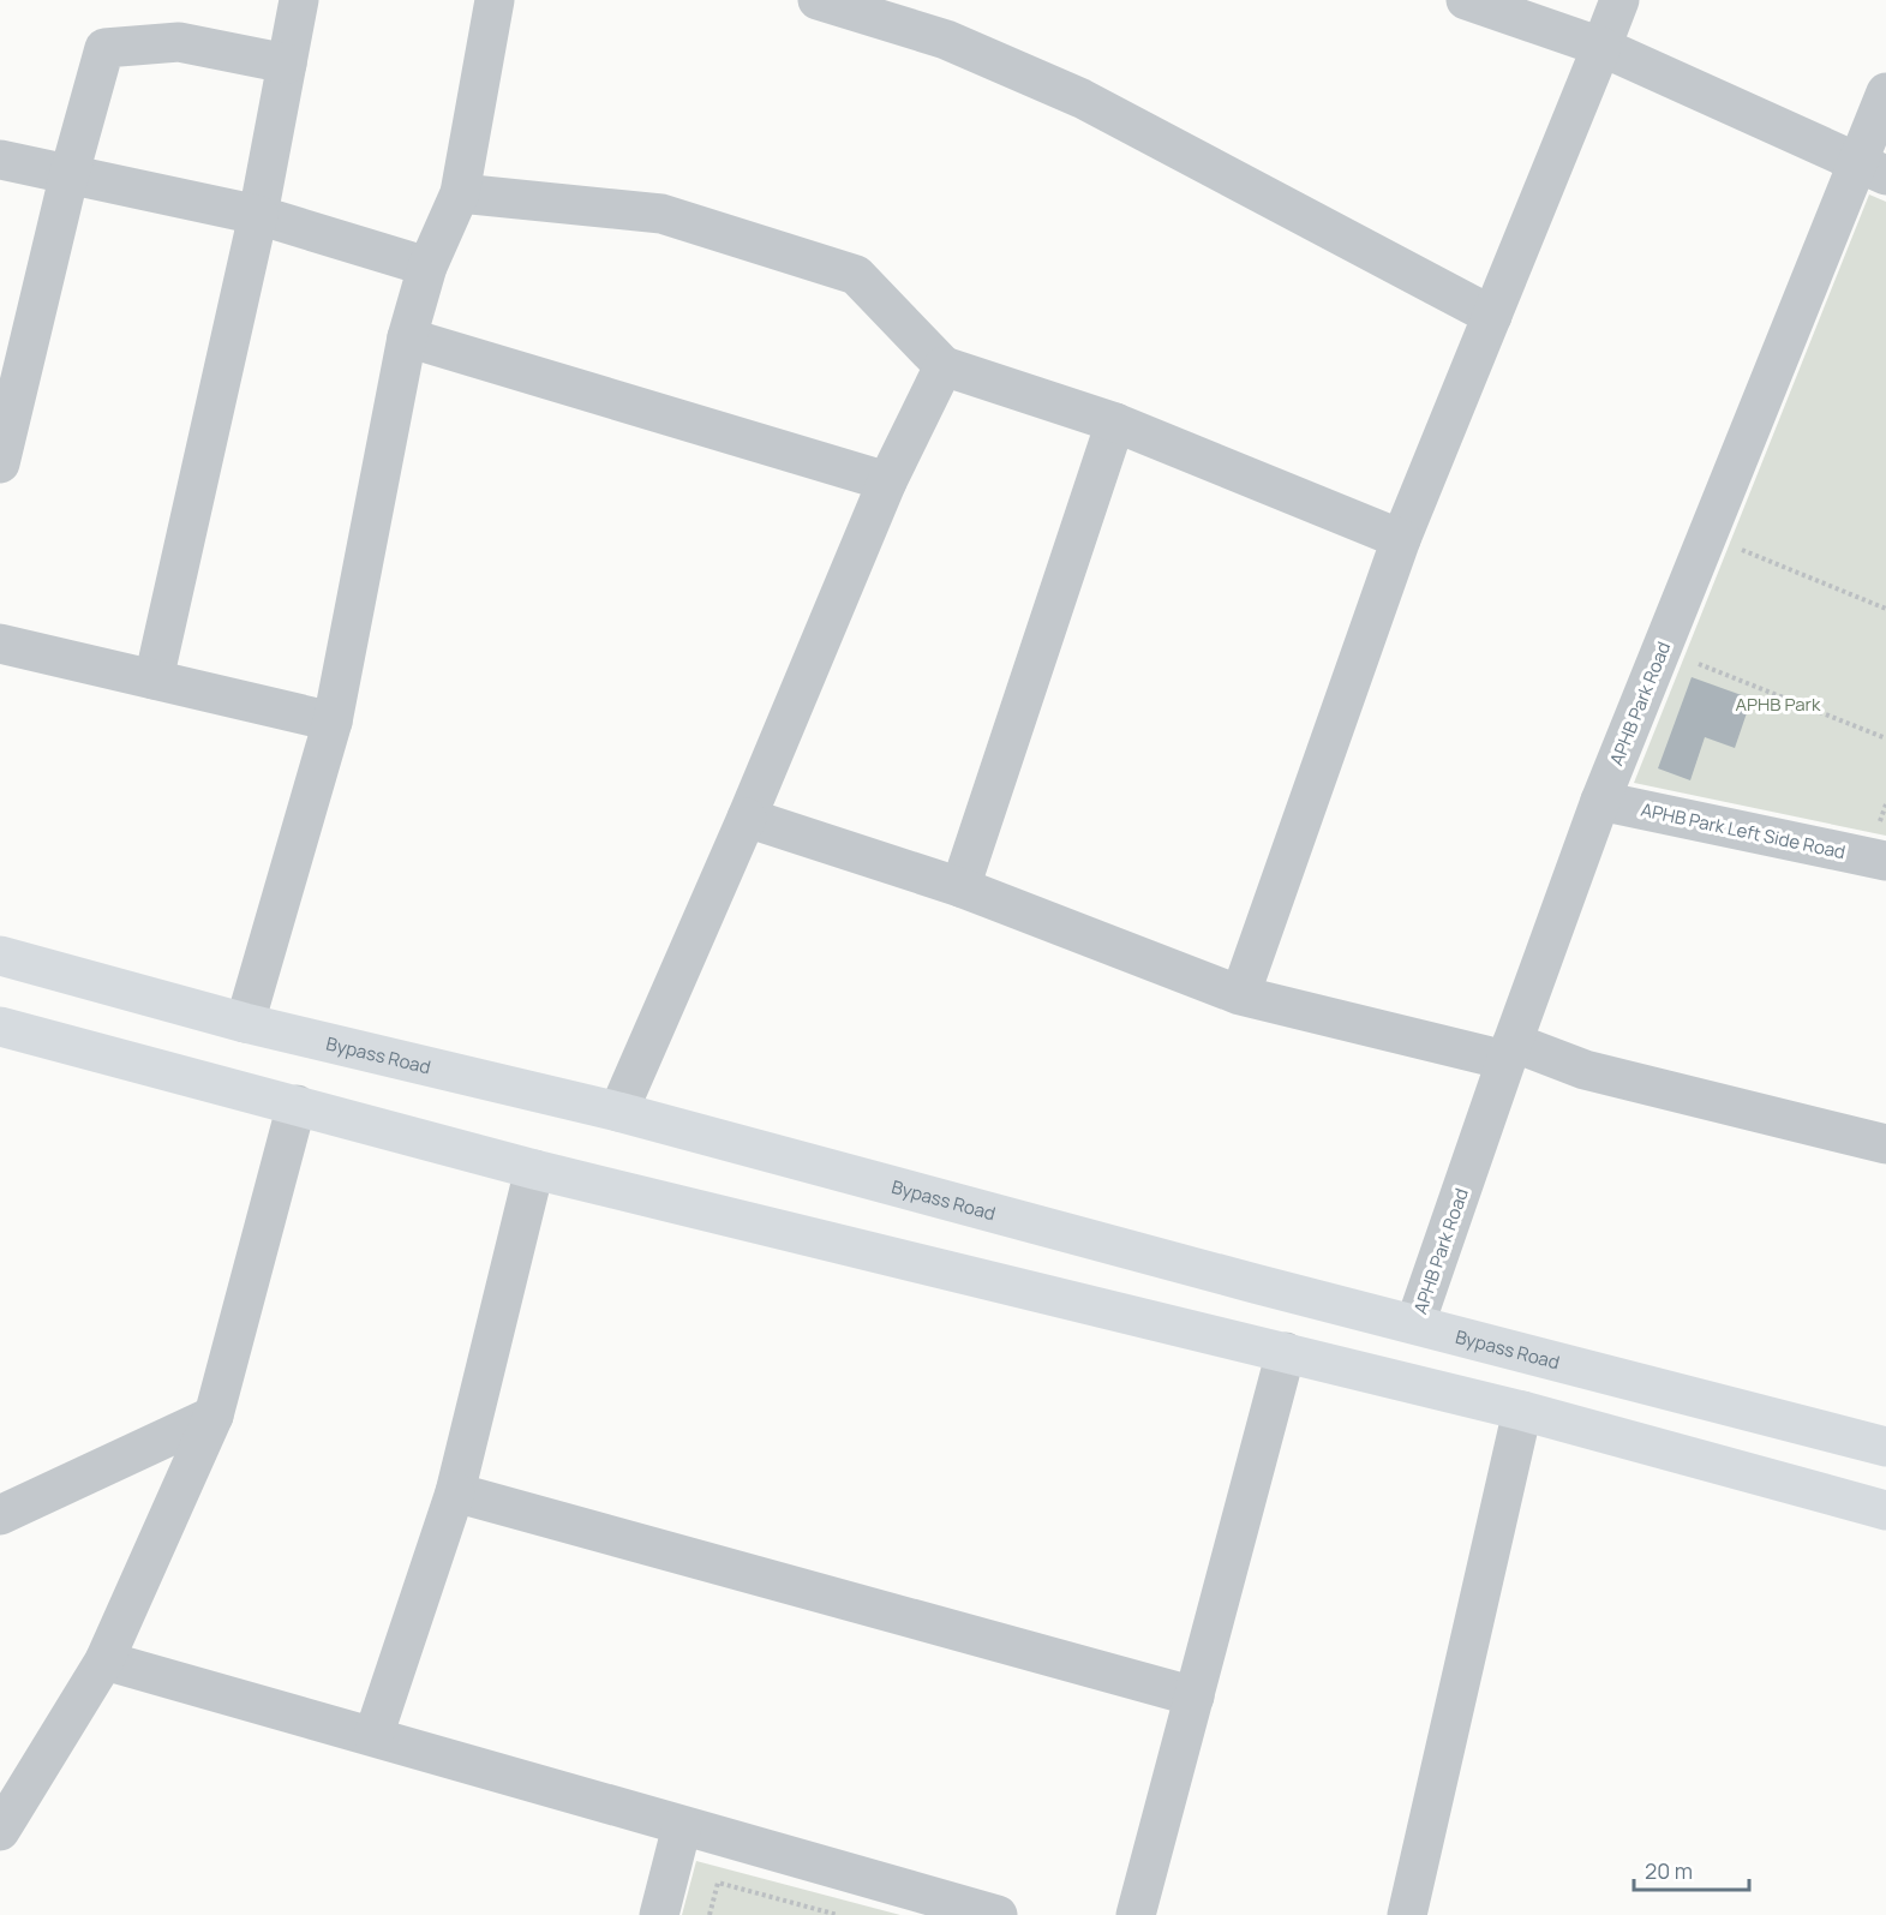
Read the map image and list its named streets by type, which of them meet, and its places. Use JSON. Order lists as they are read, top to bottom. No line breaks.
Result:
{"streets":{"main road":["Bypass Road"],"street":["APHB Park Road","APHB Park Left Side Road"]},"crossings":[["APHB Park Road","APHB Park Left Side Road"],["APHB Park Road","Bypass Road"]],"parks":["APHB Park"],"scale_bar":"20 m"}
